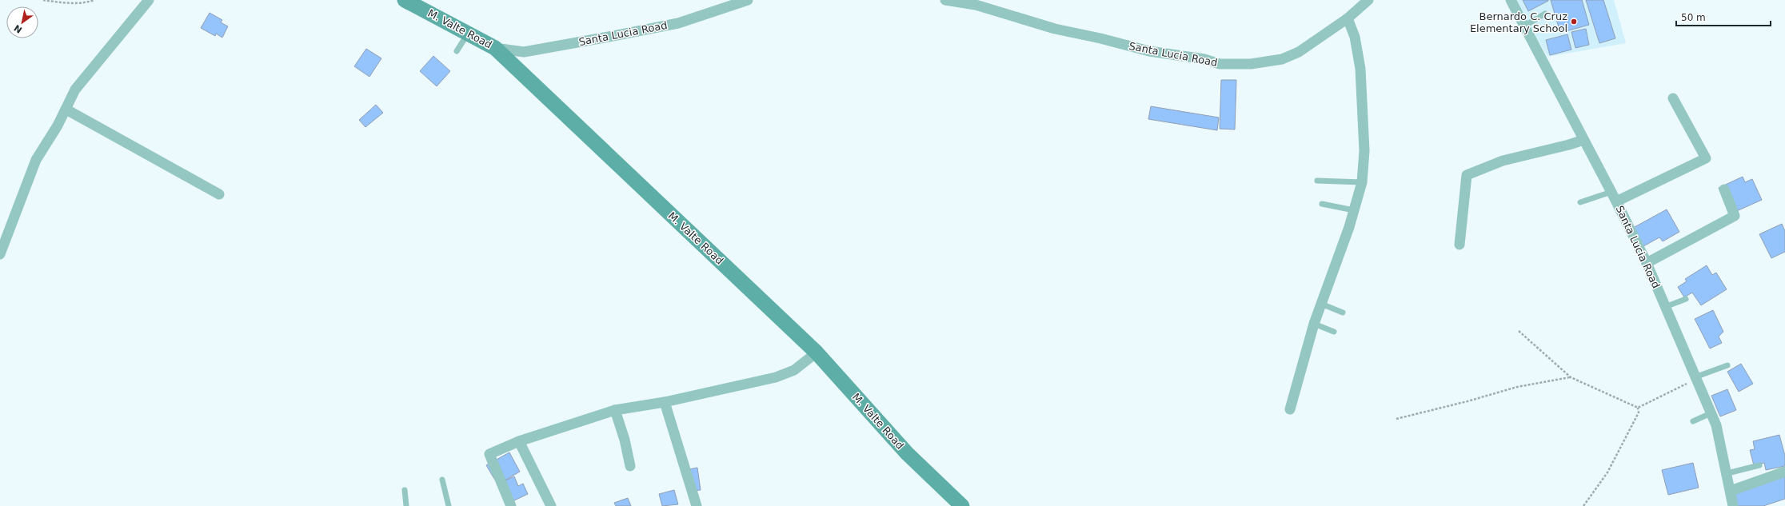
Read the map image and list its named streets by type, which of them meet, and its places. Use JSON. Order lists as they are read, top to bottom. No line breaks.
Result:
{"streets":{"main road":["M. Valte Road"],"street":["Santa Lucia Road"]},"crossings":[["M. Valte Road","Santa Lucia Road"]],"places":["Bernardo C. Cruz Elementary School"],"scale_bar":"50 m","north":"bottom left"}
